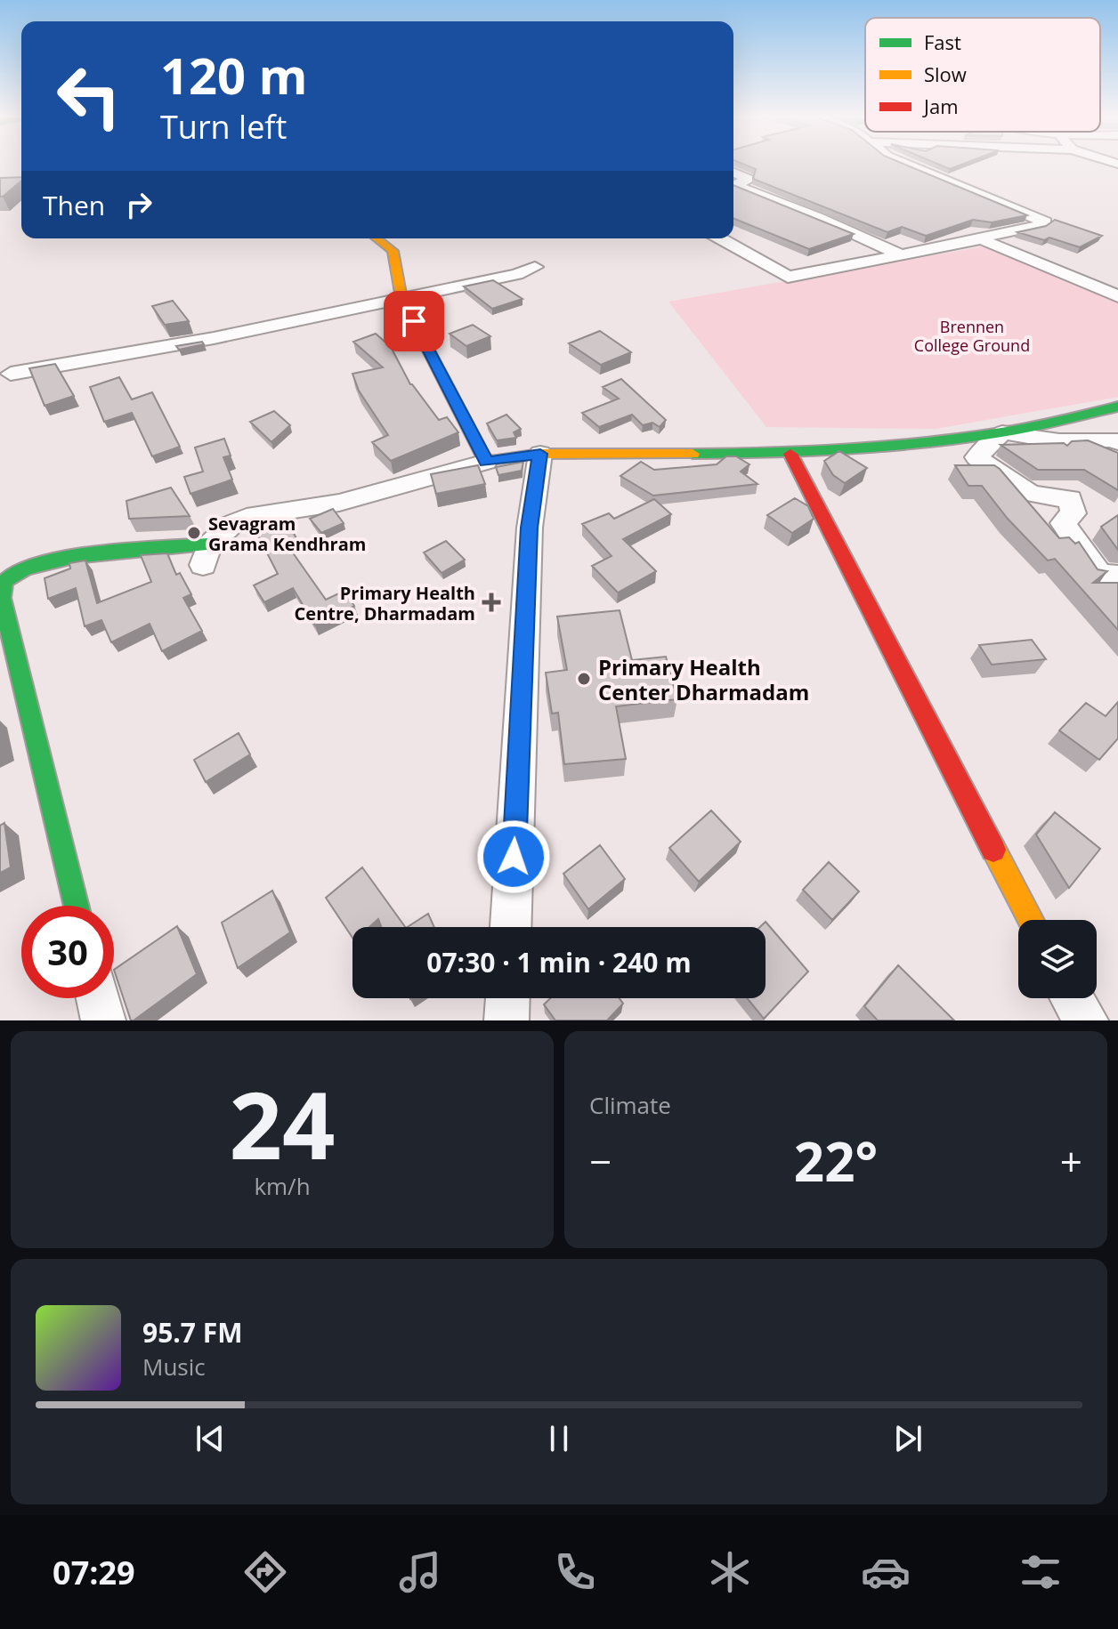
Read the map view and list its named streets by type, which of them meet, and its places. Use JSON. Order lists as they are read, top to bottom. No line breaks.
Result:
{"parks":["Brennen College Ground"],"places":{"other":["Sevagram Grama Kendhram","Primary Health Center Dharmadam"],"health":["Primary Health Centre, Dharmadam"]},"legend":["Fast","Slow","Jam"],"page":{"turn":["120 m","Turn left"],"then":"Then","limit":"30","trip":"07:30 · 1 min · 240 m","tile":[["24","km/h"],"Climate"],"heat":["−","22°","+"],"song":["95.7 FM","Music"],"tabs":"07:29"}}
